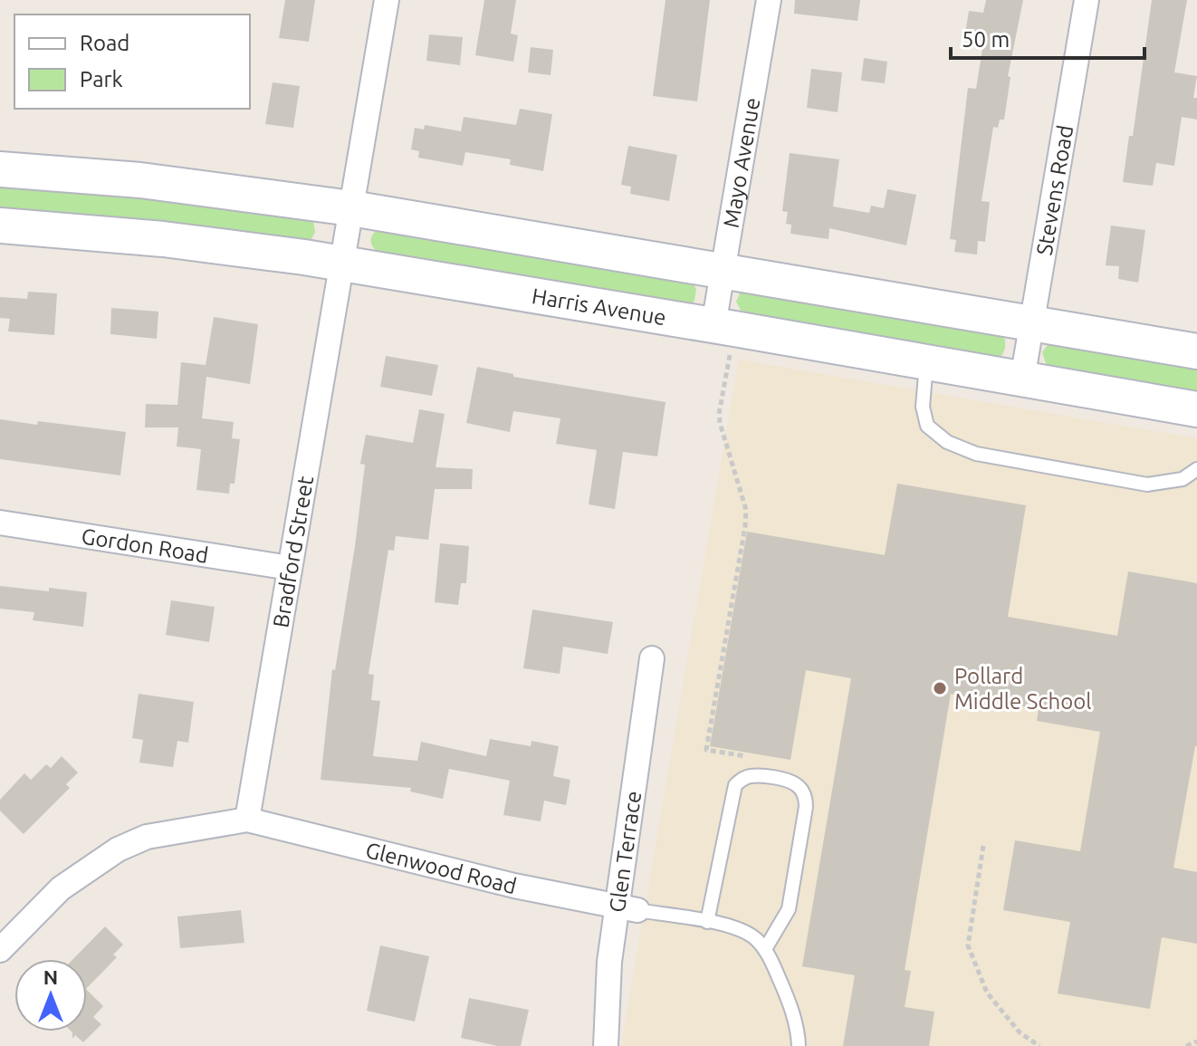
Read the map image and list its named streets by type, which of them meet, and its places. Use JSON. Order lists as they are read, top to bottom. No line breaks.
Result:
{"streets":{"street":["Mayo Avenue","Stevens Road","Harris Avenue","Gordon Road","Bradford Street","Glen Terrace","Glenwood Road"]},"crossings":[["Mayo Avenue","Harris Avenue"],["Stevens Road","Harris Avenue"],["Harris Avenue","Bradford Street"],["Gordon Road","Bradford Street"],["Bradford Street","Glenwood Road"],["Glen Terrace","Glenwood Road"]],"places":["Pollard Middle School"],"legend":["Road","Park"],"scale_bar":"50 m","north":"top"}
